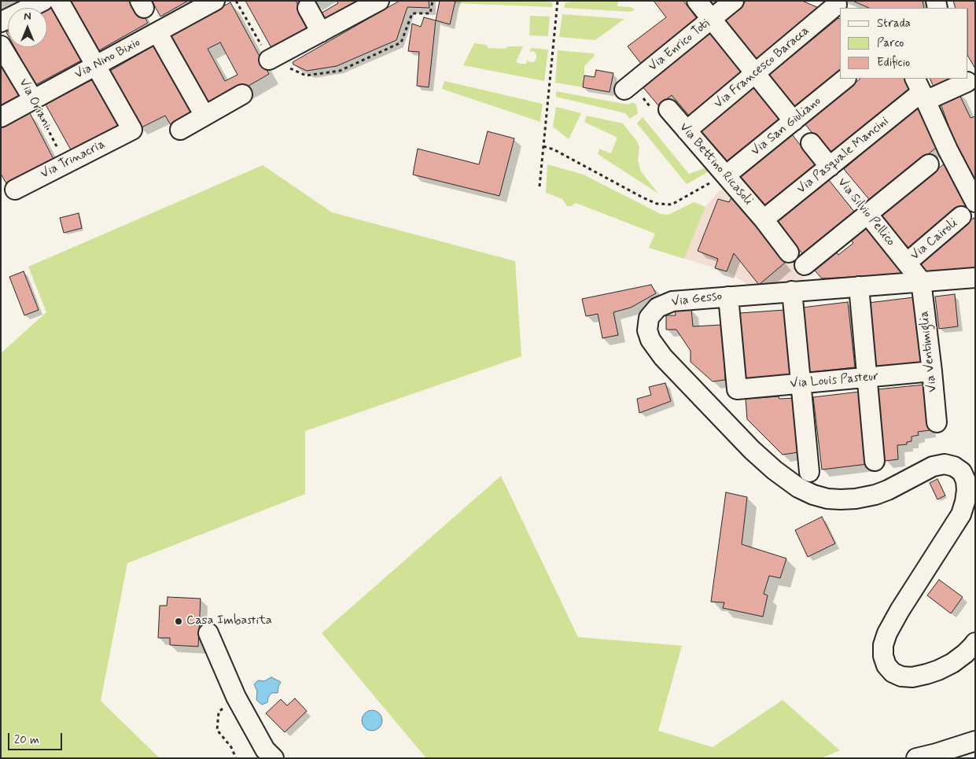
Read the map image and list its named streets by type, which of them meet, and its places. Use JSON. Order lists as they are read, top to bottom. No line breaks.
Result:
{"streets":{"street":["Via Enrico Toti","Via Nino Bixio","Via Francesco Baracca","Via Oriani","Via San Giuliano","Via Pasquale Mancini","Via Trinacria","Via Bettino Ricasoli","Via Silvio Pellico","Via Cairoli","Via Gesso","Via Ventimiglia","Via Louis Pasteur"]},"crossings":[["Via Nino Bixio","Via Oriani"],["Via Nino Bixio","Via Trinacria"],["Via Francesco Baracca","Via Bettino Ricasoli"],["Via Oriani","Via Trinacria"],["Via San Giuliano","Via Bettino Ricasoli"],["Via Pasquale Mancini","Via Bettino Ricasoli"],["Via Pasquale Mancini","Via Silvio Pellico"],["Via Silvio Pellico","Via Cairoli"],["Via Silvio Pellico","Via Gesso"],["Via Silvio Pellico","Via Ventimiglia"],["Via Gesso","Via Ventimiglia"],["Via Gesso","Via Louis Pasteur"],["Via Ventimiglia","Via Louis Pasteur"]],"places":["Casa Imbastita"],"legend":["Strada","Parco","Edificio"],"scale_bar":"20 m","north":"top"}
